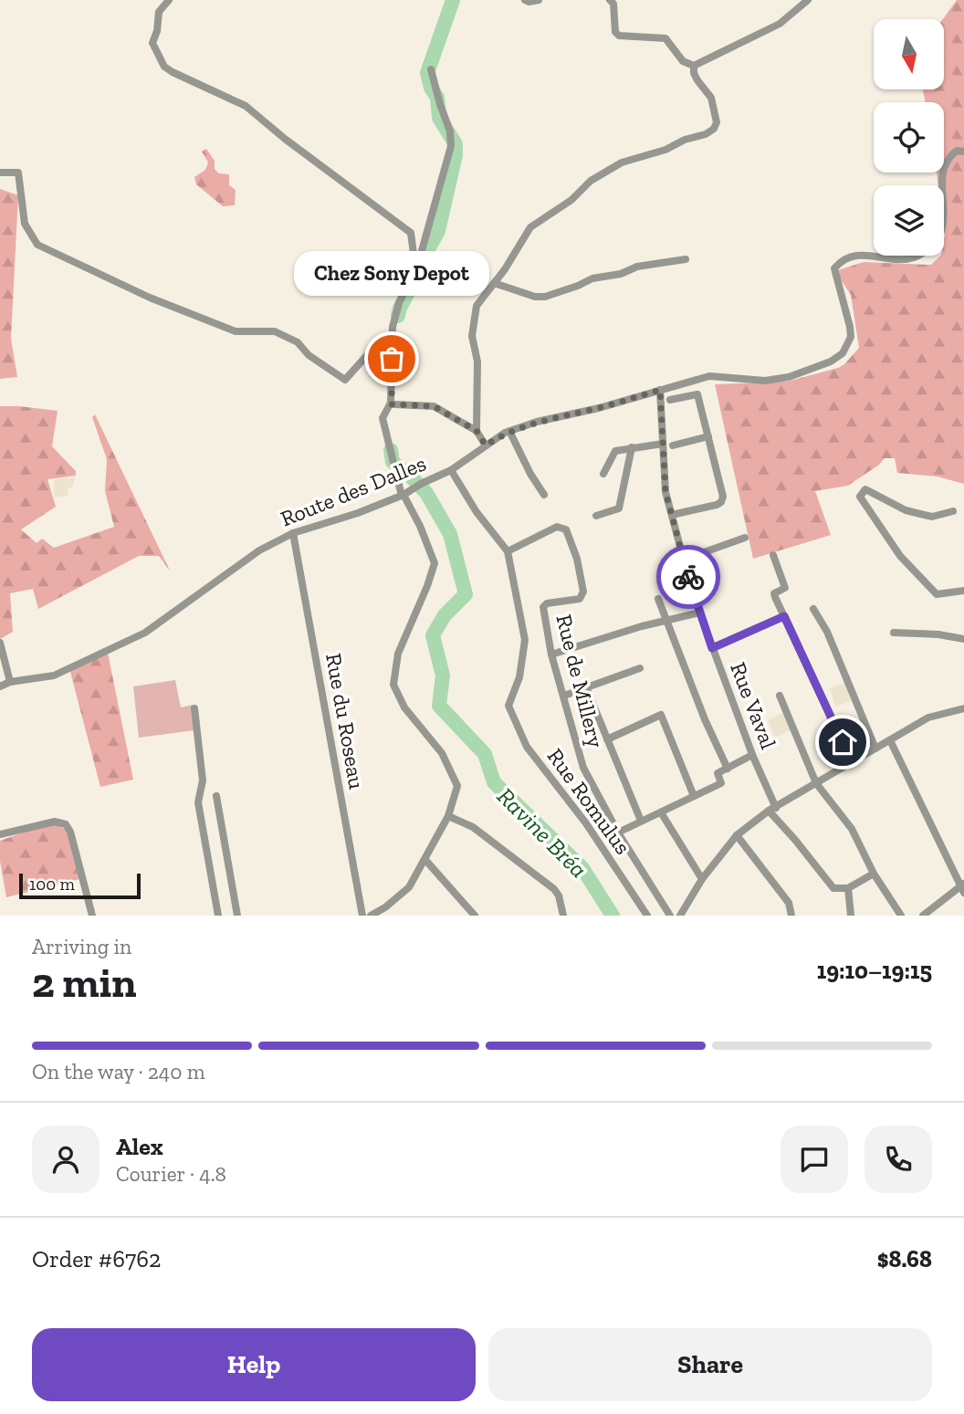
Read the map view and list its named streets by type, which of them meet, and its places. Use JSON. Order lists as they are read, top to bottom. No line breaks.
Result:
{"streets":{"street":["Route des Dalles","Rue de Millery","Rue Vaval","Rue du Roseau","Rue Romulus"]},"crossings":[["Route des Dalles","Rue Vaval"],["Route des Dalles","Rue du Roseau"],["Rue de Millery","Rue Romulus"]],"water":["Ravine Bréa"],"places":["Chez Sony Depot"],"scale_bar":"100 m","north":"bottom","page":{"bubble":"Chez Sony Depot","scale":"100 m","heading":["2 min","Arriving in","19:10–19:15"],"panel":["Alex","Courier · 4.8","Order #6762","$8.68"],"bar":"On the way · 240 m","buttons":["Help","Share"]}}
